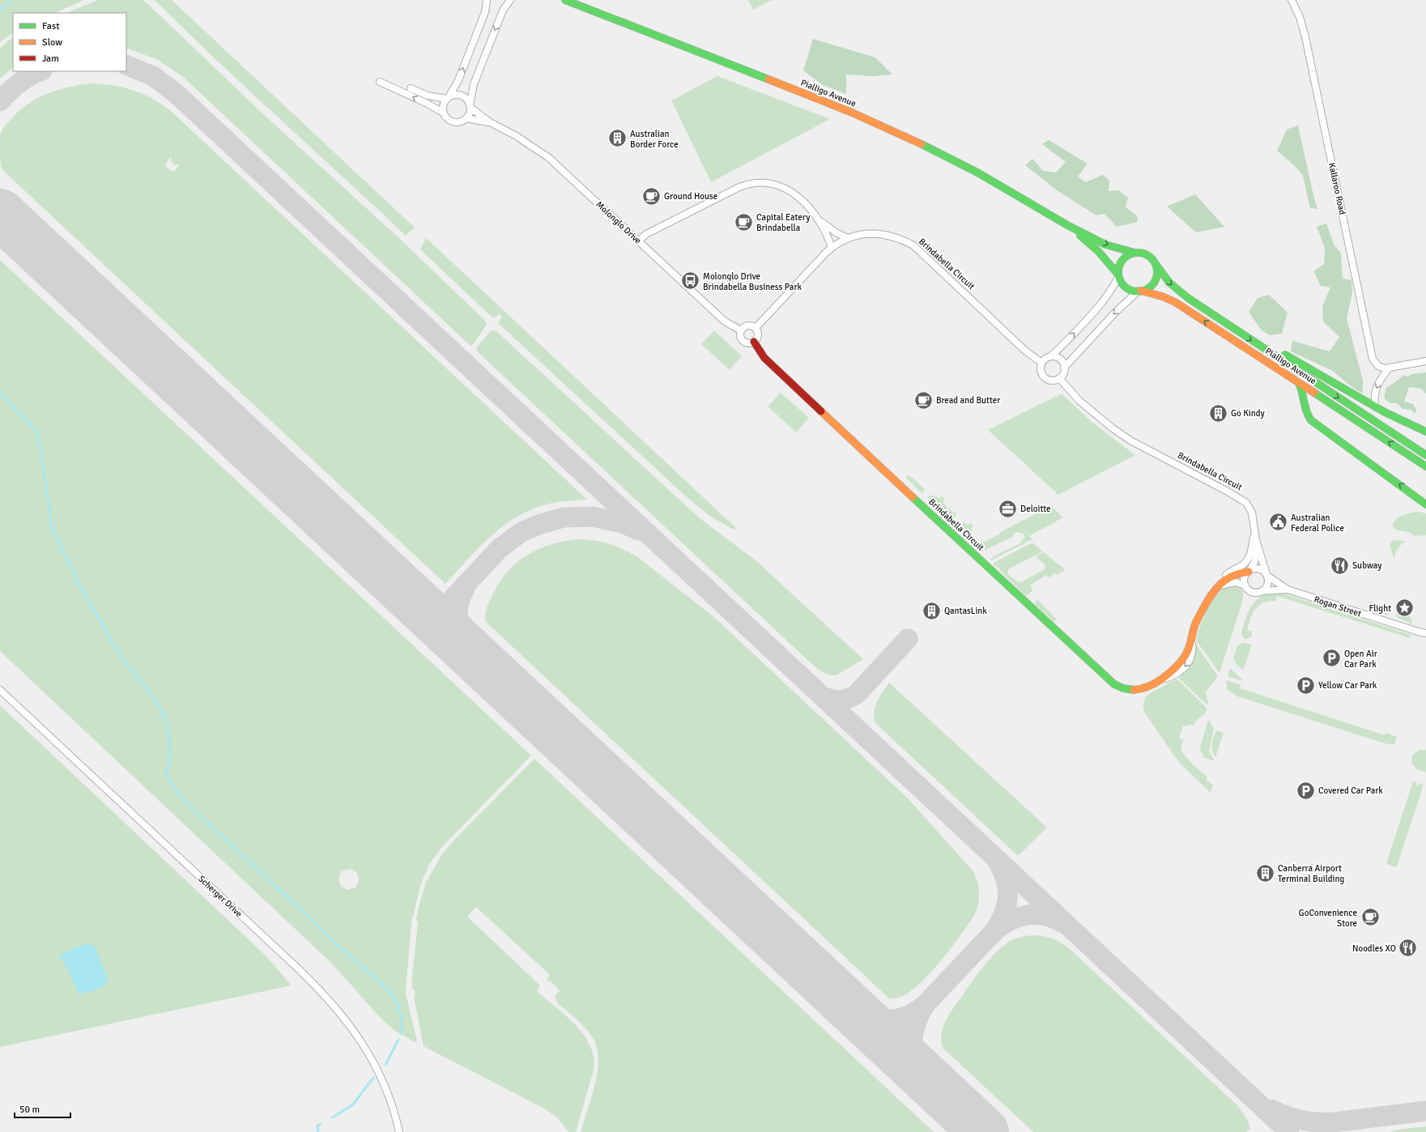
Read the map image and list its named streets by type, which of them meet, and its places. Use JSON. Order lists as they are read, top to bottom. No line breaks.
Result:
{"streets":{"main road":["Pialligo Avenue","Brindabella Circuit"],"street":["Kallaroo Road","Molonglo Drive","Rogan Street","Scherger Drive"]},"crossings":[["Molonglo Drive","Brindabella Circuit"],["Brindabella Circuit","Rogan Street"]],"places":{"building":["Australian Border Force","Go Kindy","QantasLink","Canberra Airport Terminal Building"],"cafe":["Ground House","Capital Eatery Brindabella","Bread and Butter","GoConvenience Store"],"bus stop":["Molonglo Drive Brindabella Business Park"],"office":["Deloitte"],"public building":["Australian Federal Police"],"restaurant":["Subway","Noodles XO"],"place":["Flight"],"parking":["Open Air Car Park","Yellow Car Park","Covered Car Park"]},"legend":["Fast","Slow","Jam"],"scale_bar":"50 m"}
